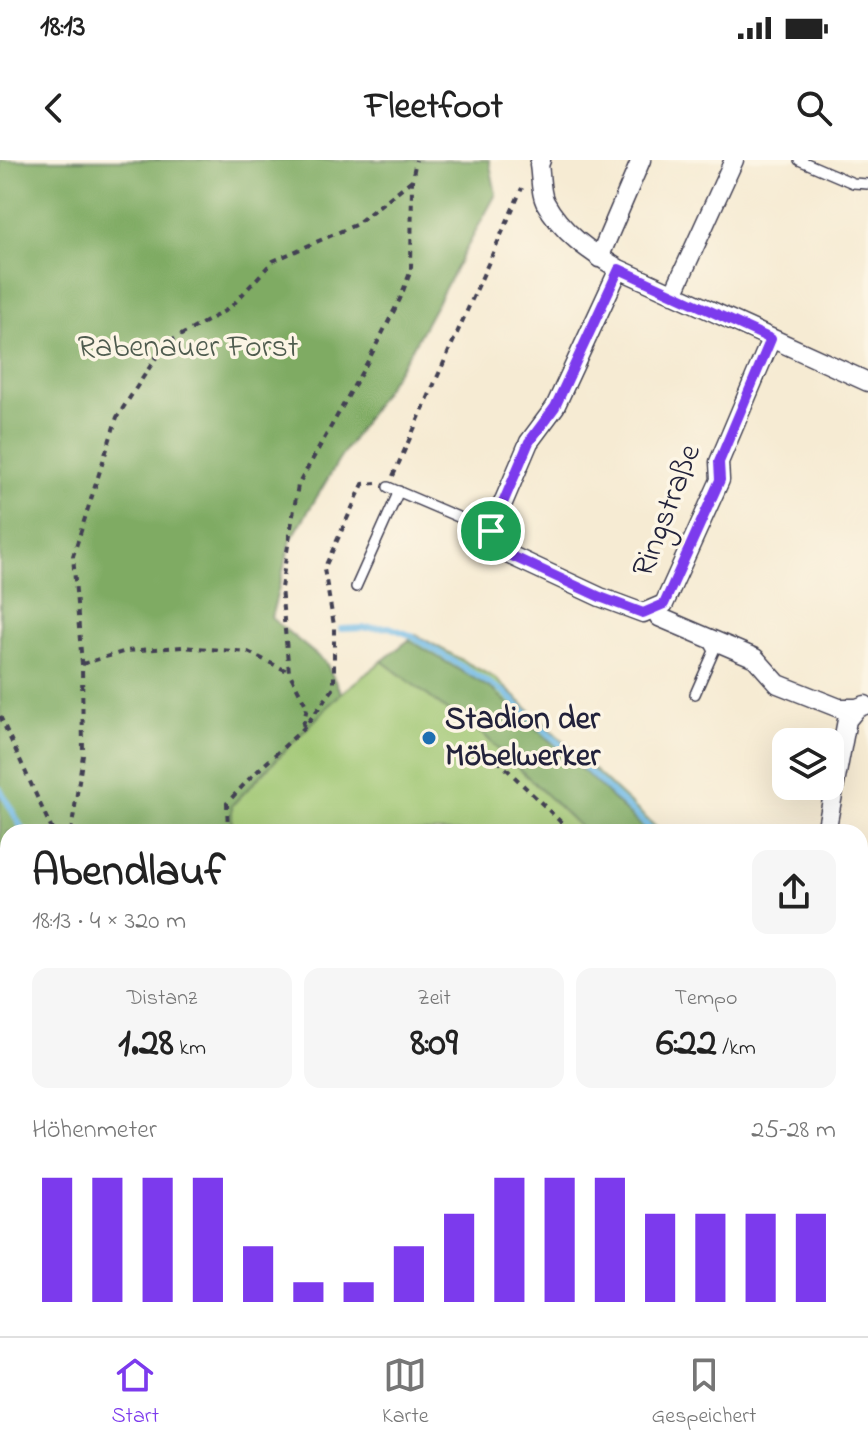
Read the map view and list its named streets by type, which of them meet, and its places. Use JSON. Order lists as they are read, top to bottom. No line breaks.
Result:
{"streets":{"street":["Ringstraße"]},"parks":["Rabenauer Forst"],"places":["Stadion der Möbelwerker"],"page":{"status":"18:13","header":"Fleetfoot","heading":["Abendlauf","18:13 · 4 × 320 m"],"stats":[["Distanz","1.28 km"],["Zeit","8:09"],["Tempo","6:22 /km"]],"chart":["Höhenmeter","25–28 m"],"tabs":["Start","Karte","Gespeichert"]}}
